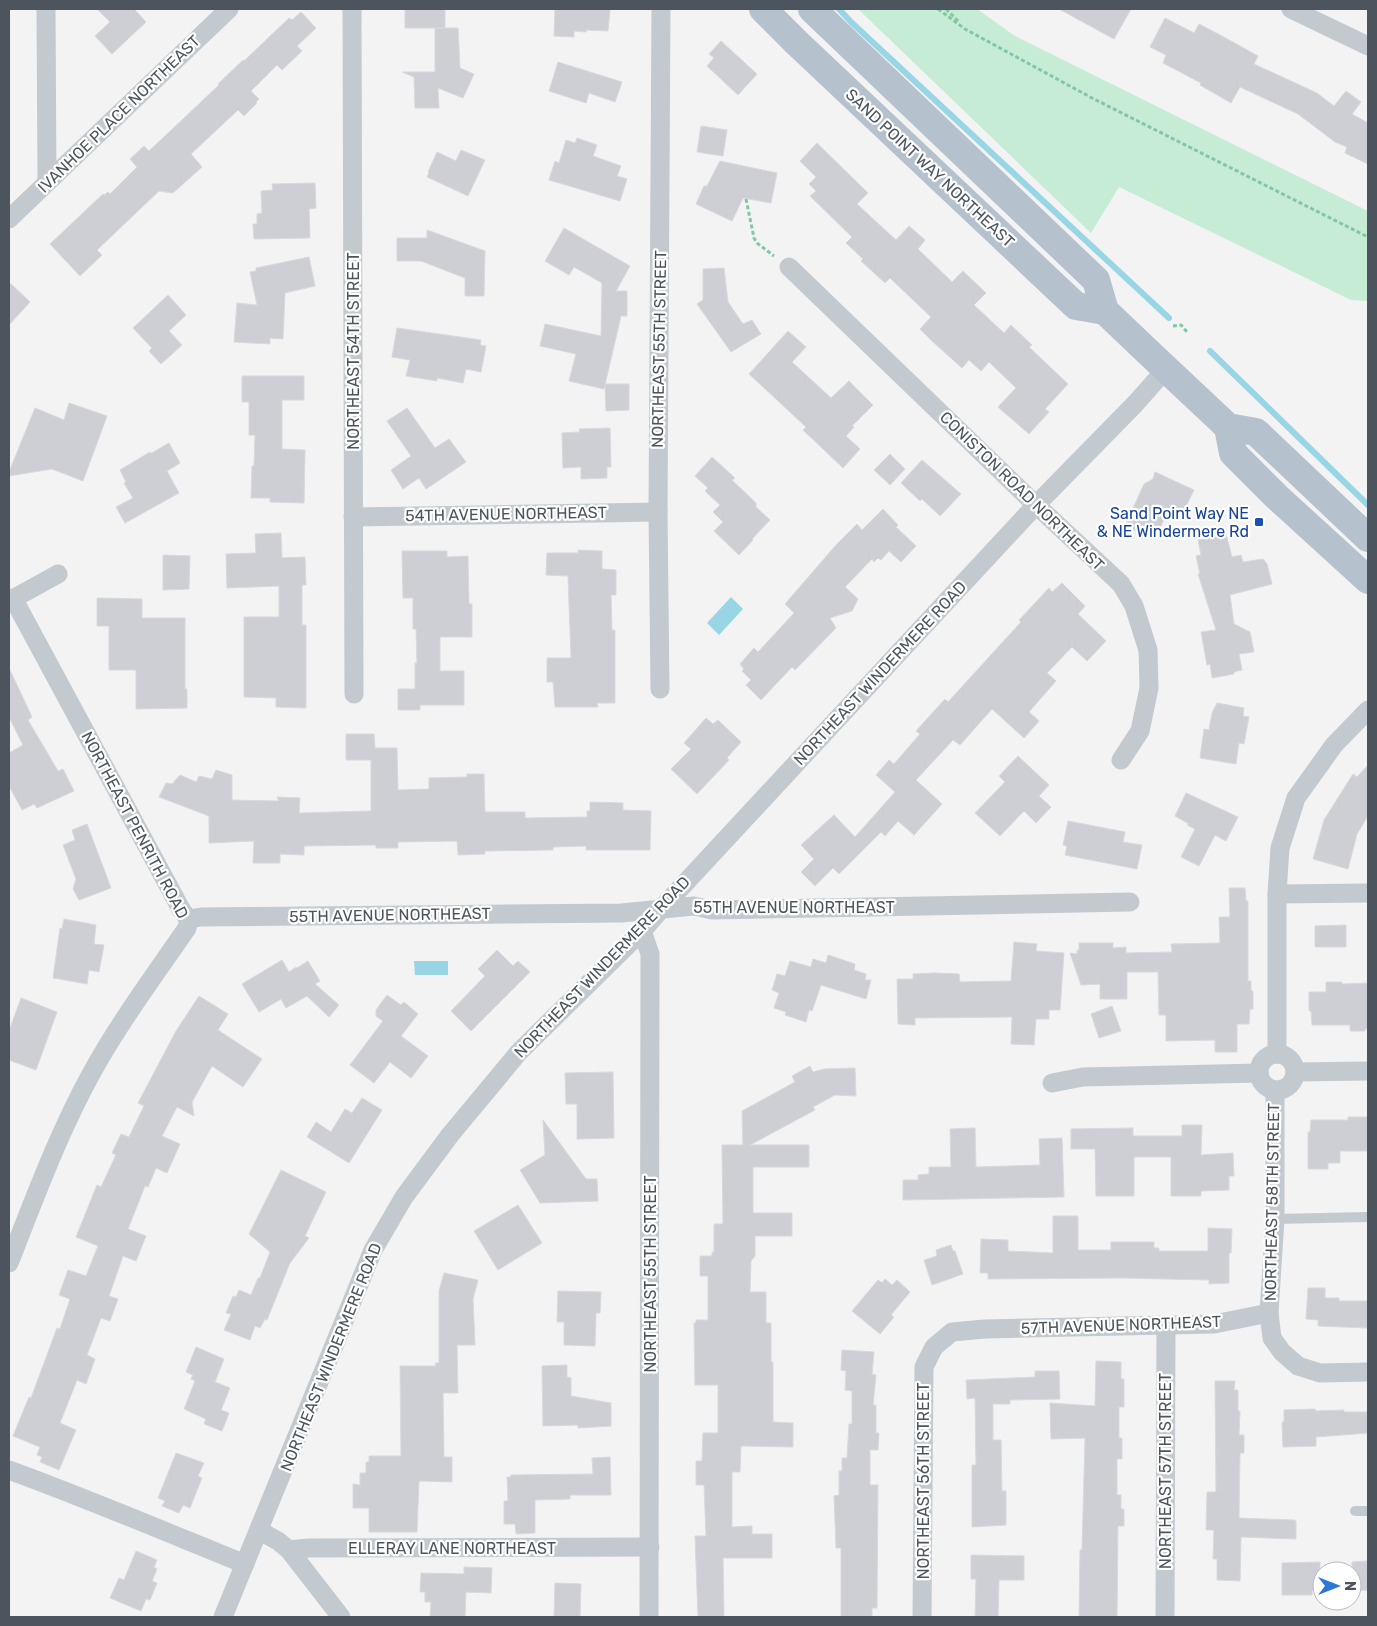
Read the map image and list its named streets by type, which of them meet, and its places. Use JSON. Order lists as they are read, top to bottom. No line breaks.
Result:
{"streets":{"main road":["SAND POINT WAY NORTHEAST"],"street":["IVANHOE PLACE NORTHEAST","NORTHEAST 55TH STREET","NORTHEAST 54TH STREET","CONISTON ROAD NORTHEAST","54TH AVENUE NORTHEAST","NORTHEAST WINDERMERE ROAD","NORTHEAST PENRITH ROAD","55TH AVENUE NORTHEAST","NORTHEAST 58TH STREET","57TH AVENUE NORTHEAST","NORTHEAST 57TH STREET","NORTHEAST 56TH STREET","ELLERAY LANE NORTHEAST"]},"crossings":[["SAND POINT WAY NORTHEAST","NORTHEAST WINDERMERE ROAD"],["NORTHEAST 55TH STREET","54TH AVENUE NORTHEAST"],["NORTHEAST 55TH STREET","NORTHEAST WINDERMERE ROAD"],["NORTHEAST 55TH STREET","ELLERAY LANE NORTHEAST"],["NORTHEAST 54TH STREET","54TH AVENUE NORTHEAST"],["CONISTON ROAD NORTHEAST","NORTHEAST WINDERMERE ROAD"],["NORTHEAST WINDERMERE ROAD","55TH AVENUE NORTHEAST"],["NORTHEAST PENRITH ROAD","55TH AVENUE NORTHEAST"],["NORTHEAST 58TH STREET","57TH AVENUE NORTHEAST"],["57TH AVENUE NORTHEAST","NORTHEAST 57TH STREET"],["57TH AVENUE NORTHEAST","NORTHEAST 56TH STREET"]],"places":{"transit":["Sand Point Way NE & NE Windermere Rd"]},"north":"right"}
